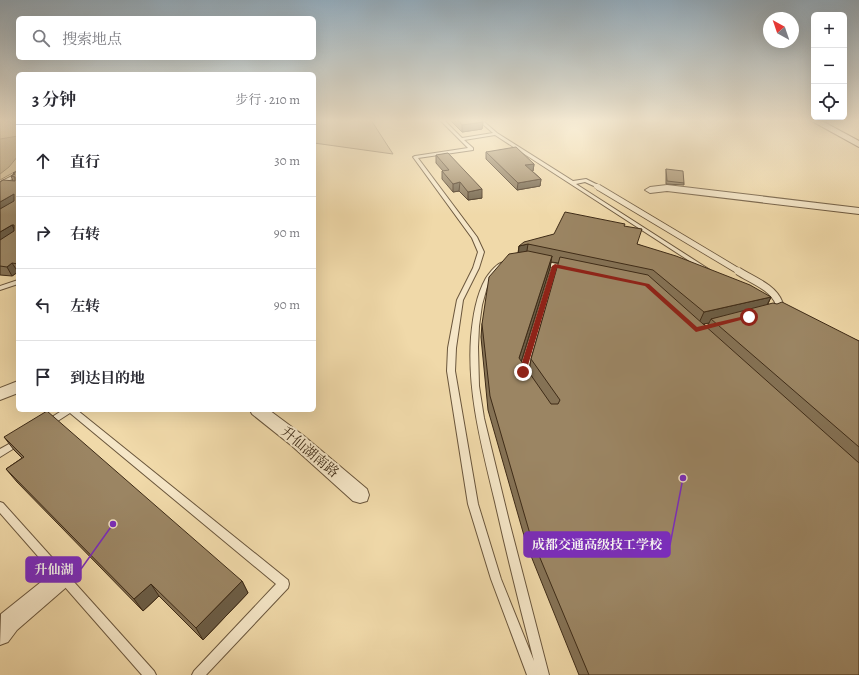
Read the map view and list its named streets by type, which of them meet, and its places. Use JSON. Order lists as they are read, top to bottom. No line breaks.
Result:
{"streets":{"street":["升仙湖南路"]},"places":["成都交通高级技工学校","升仙湖"],"north":"top left","page":{"map_buttons":["+","−"],"search":"搜索地点","heading":["3 分钟","步行 · 210 m"],"list":[["直行","30 m"],["右转","90 m"],["左转","90 m"],"到达目的地"]}}
